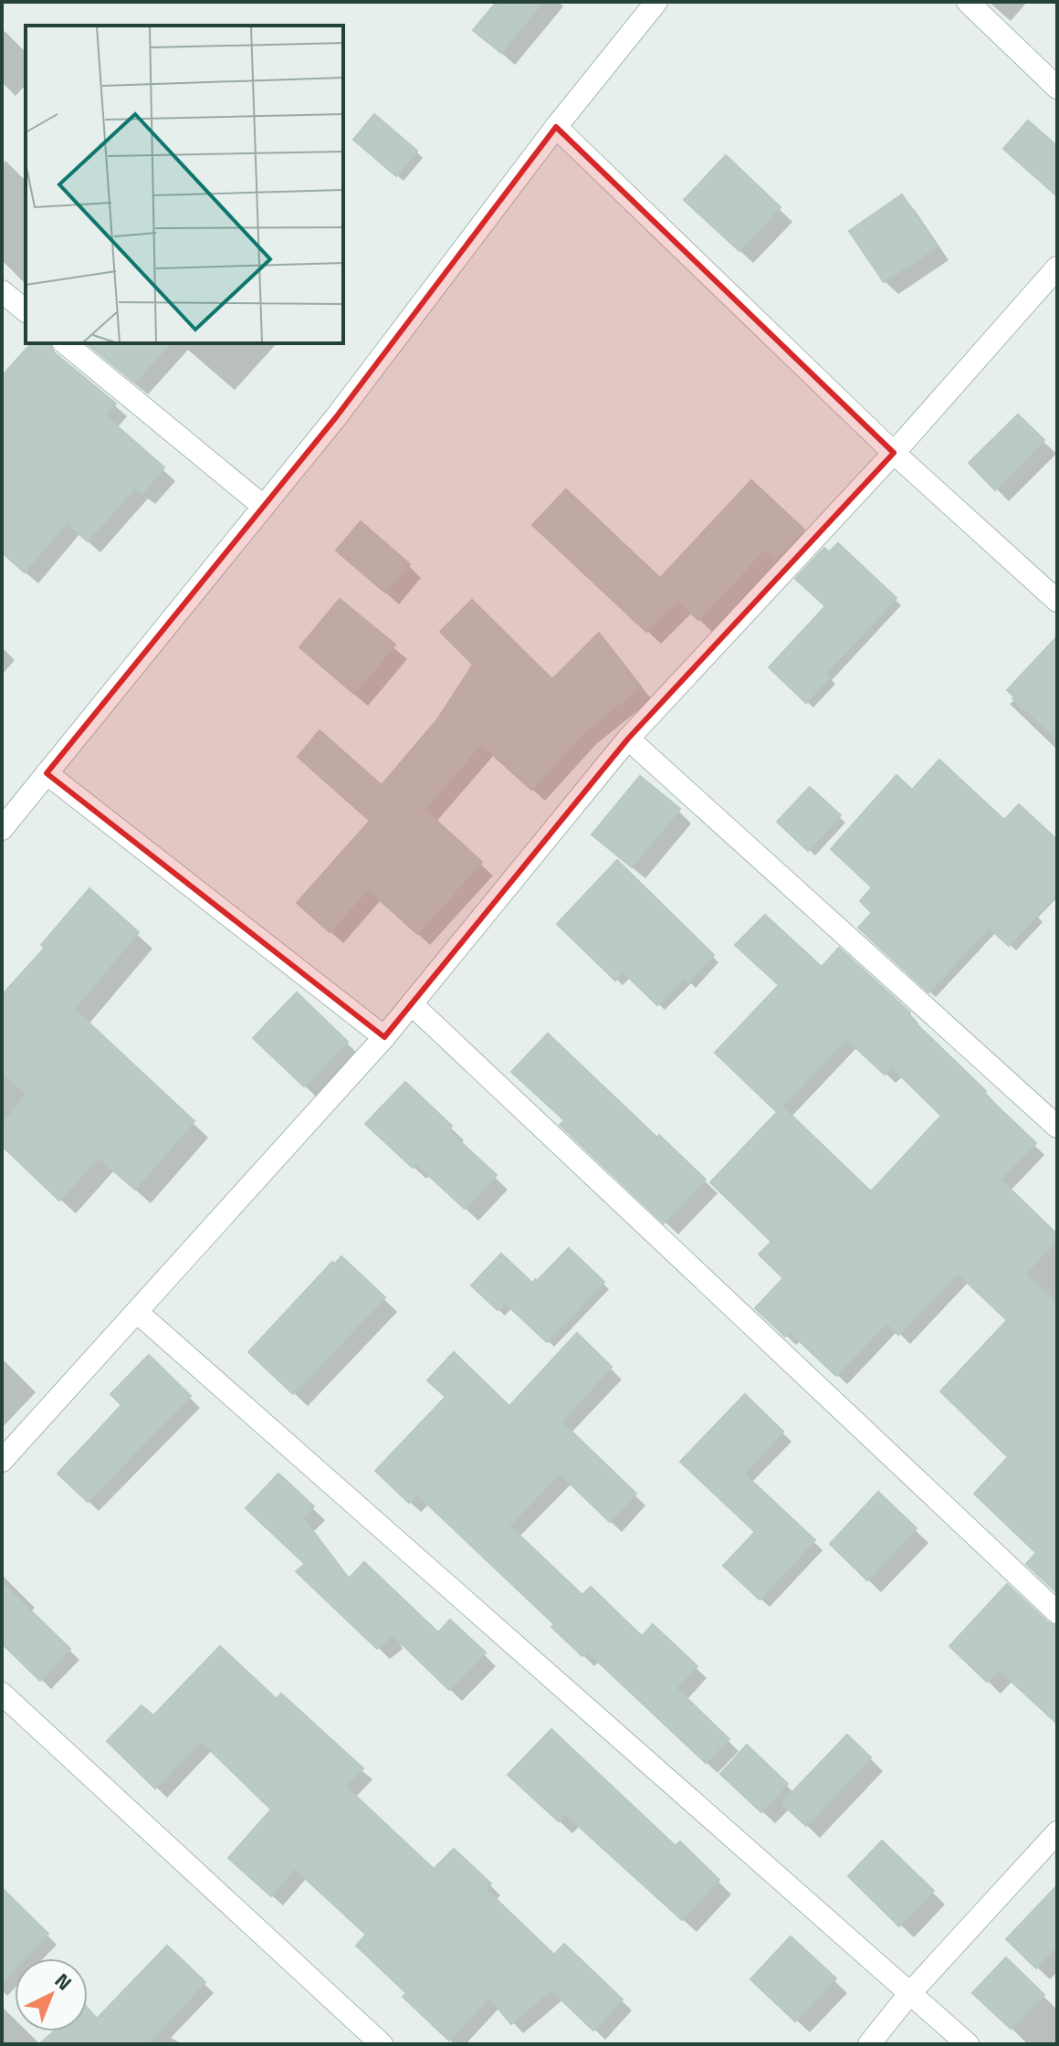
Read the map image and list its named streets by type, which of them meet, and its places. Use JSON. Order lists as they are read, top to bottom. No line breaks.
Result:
{"north":"top right"}
